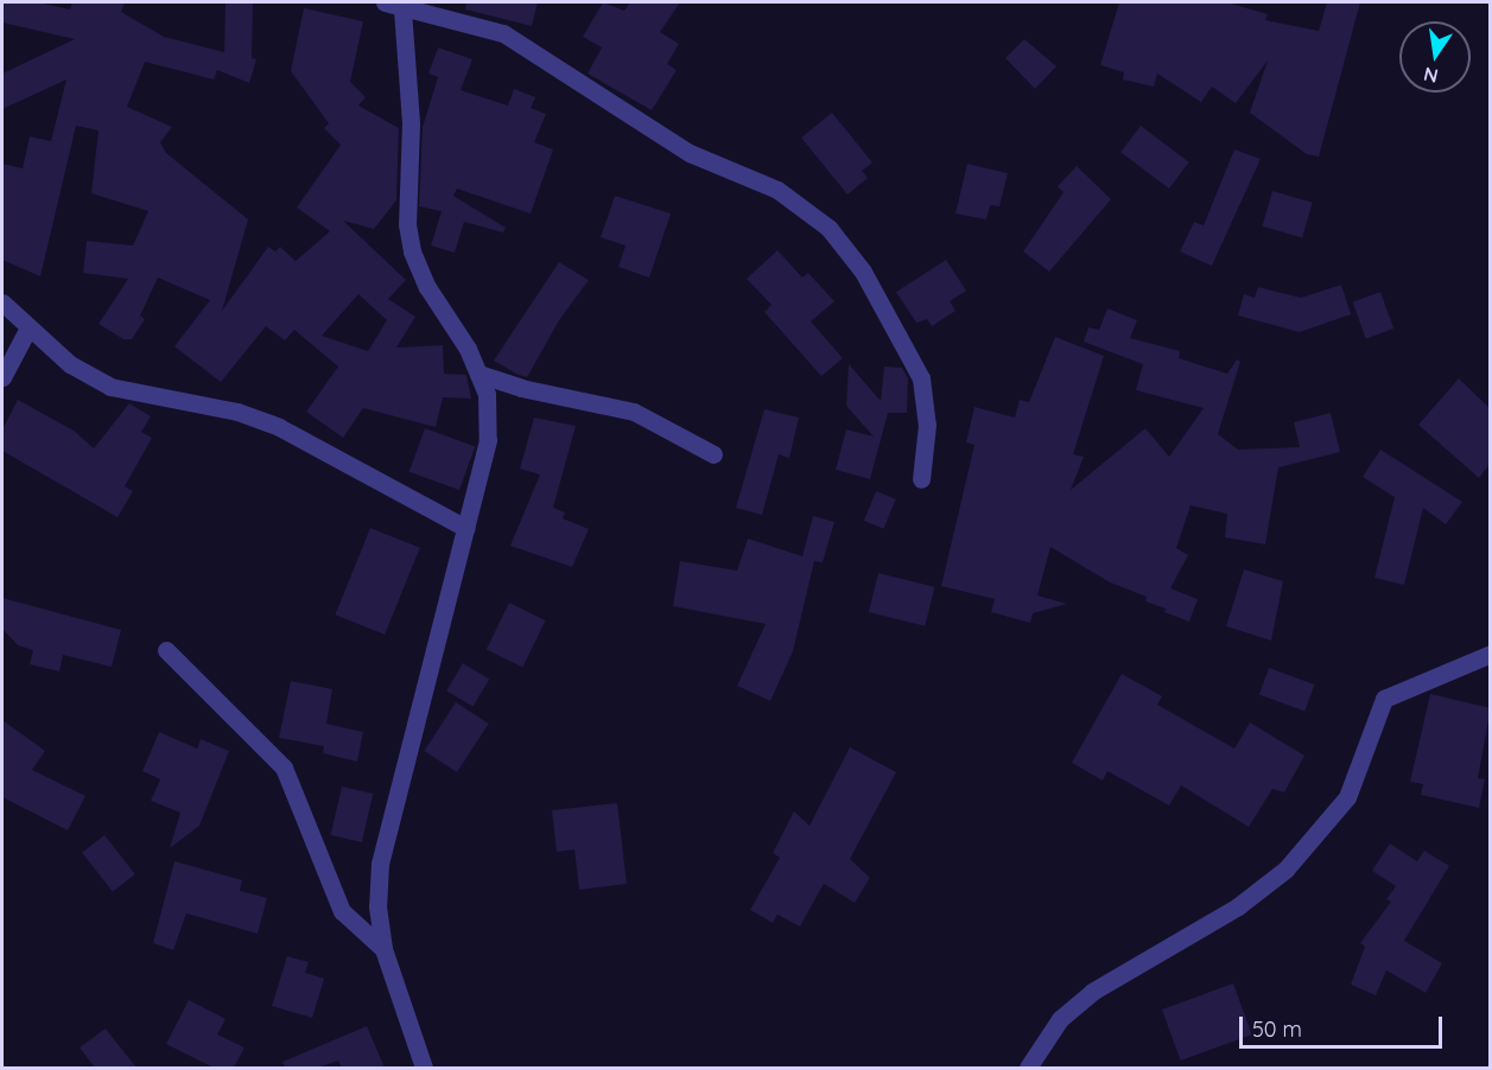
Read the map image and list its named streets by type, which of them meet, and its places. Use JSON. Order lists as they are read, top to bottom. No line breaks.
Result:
{"scale_bar":"50 m","north":"bottom"}
